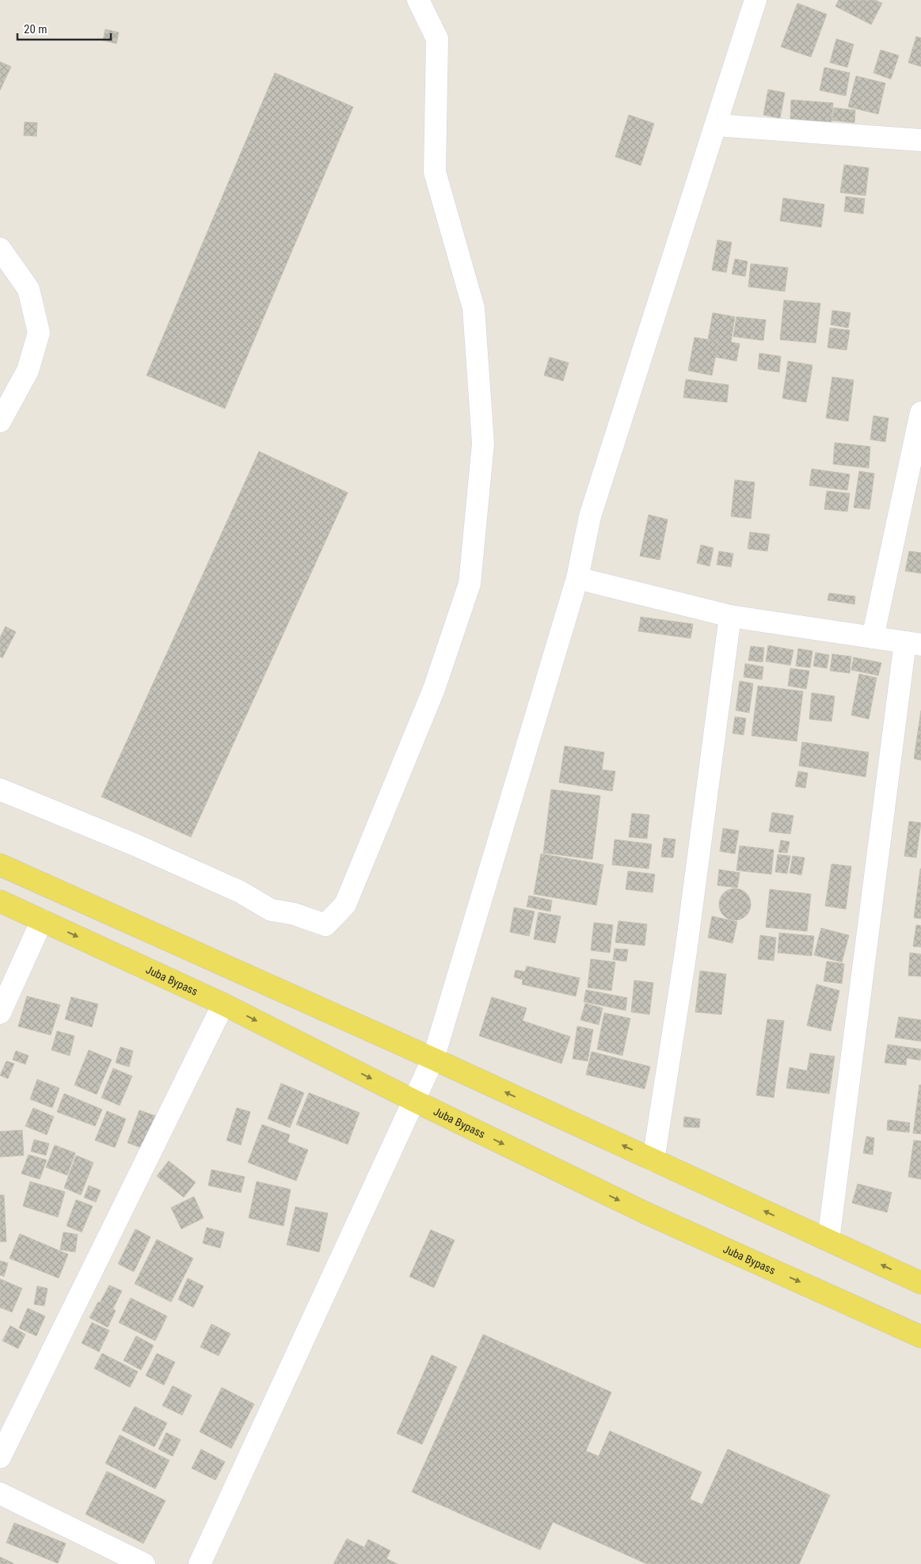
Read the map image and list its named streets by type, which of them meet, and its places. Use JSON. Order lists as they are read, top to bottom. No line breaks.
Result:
{"streets":{"main road":["Juba Bypass"]},"scale_bar":"20 m"}
